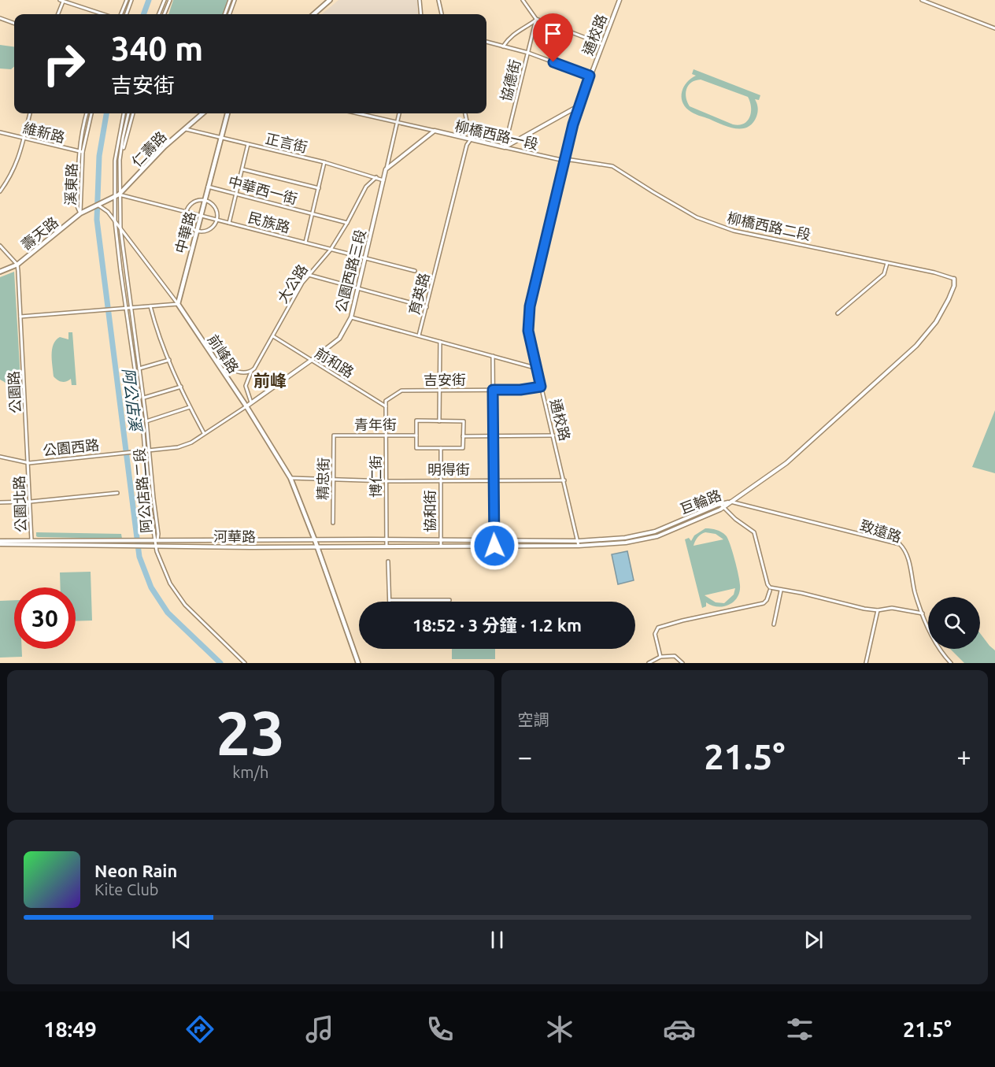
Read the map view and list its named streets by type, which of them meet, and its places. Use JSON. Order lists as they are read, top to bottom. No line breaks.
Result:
{"streets":{"main road":["仁壽路","中華路","壽天路","前峰路"],"street":["通校路","協德街","維新路","柳橋西路一段","正言街","溪東路","中華西一街","民族路","柳橋西路二段","公園西路三段","大公路","育英路","前和路","吉安街","公園路","青年街","公園西路","明得街","博仁街","精忠街","阿公店路二段","巨輪路","公園北路","協和街","致遠路","河華路"]},"crossings":[["通校路","柳橋西路一段"],["通校路","柳橋西路二段"],["通校路","育英路"],["通校路","吉安街"],["通校路","明得街"],["通校路","巨輪路"],["協德街","柳橋西路一段"],["維新路","溪東路"],["柳橋西路一段","柳橋西路二段"],["柳橋西路一段","公園西路三段"],["柳橋西路一段","育英路"],["正言街","仁壽路"],["正言街","中華路"],["正言街","公園西路三段"],["正言街","大公路"],["仁壽路","民族路"],["仁壽路","壽天路"],["仁壽路","前峰路"],["仁壽路","阿公店路二段"],["溪東路","壽天路"],["中華西一街","中華路"],["中華西一街","大公路"],["民族路","中華路"],["民族路","公園西路三段"],["民族路","大公路"],["民族路","阿公店路二段"],["中華路","前峰路"],["壽天路","前峰路"],["壽天路","公園路"],["公園西路三段","前峰路"],["公園西路三段","前和路"],["大公路","前和路"],["前峰路","明得街"],["前峰路","阿公店路二段"],["前峰路","巨輪路"],["前峰路","河華路"],["前和路","吉安街"],["前和路","博仁街"],["吉安街","博仁街"],["公園路","公園西路"],["公園路","公園北路"],["青年街","博仁街"],["青年街","精忠街"],["公園西路","阿公店路二段"],["公園西路","公園北路"],["明得街","博仁街"],["明得街","精忠街"],["明得街","協和街"],["博仁街","巨輪路"],["阿公店路二段","河華路"],["巨輪路","協和街"],["巨輪路","致遠路"],["巨輪路","河華路"],["公園北路","河華路"]],"districts":["前峰"],"water":["阿公店溪"],"page":{"turn":["340 m","吉安街"],"limit":"30","trip":"18:52 · 3 分鐘 · 1.2 km","tile":[["23","km/h"],"空調"],"heat":["−","21.5°","+"],"song":["Neon Rain","Kite Club"],"tabs":["18:49","21.5°"]}}
